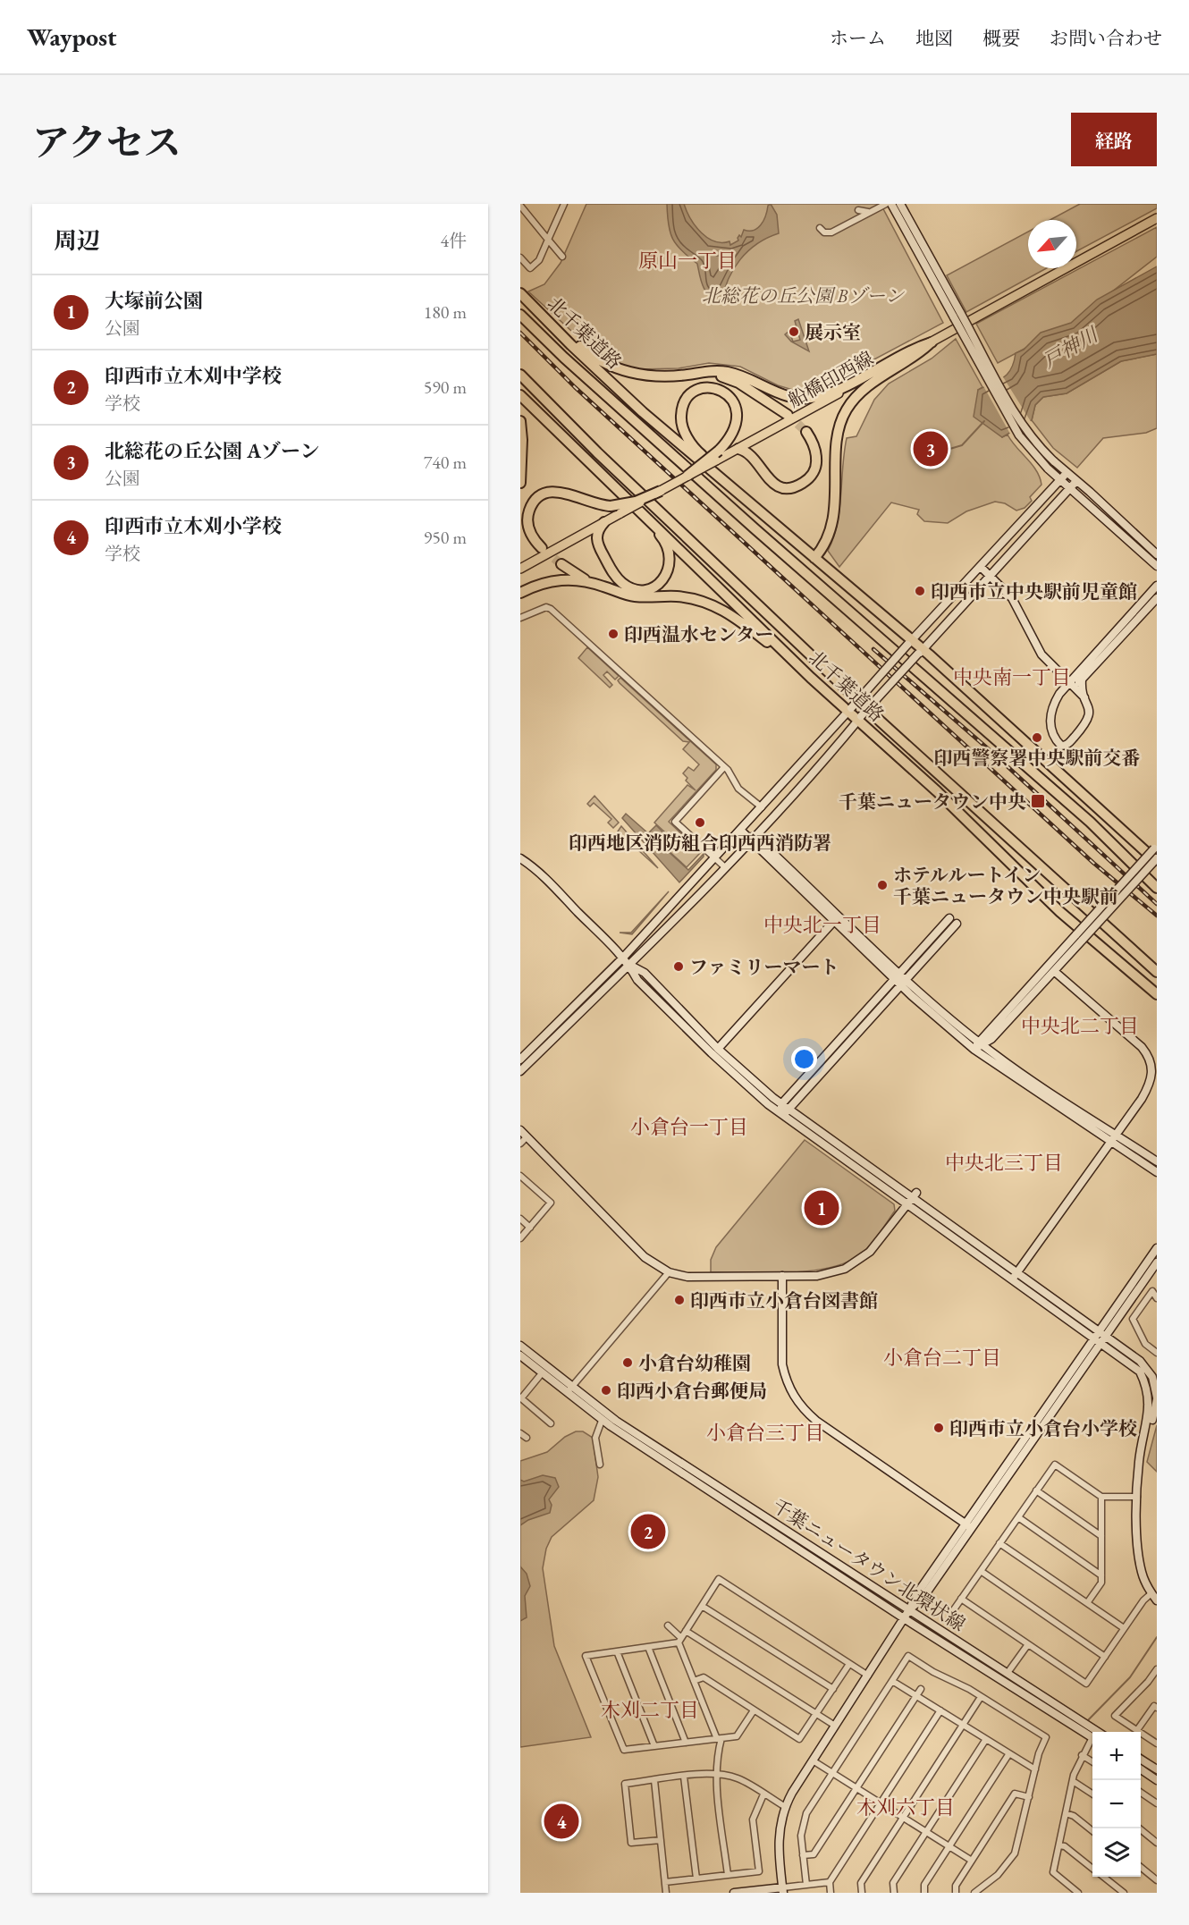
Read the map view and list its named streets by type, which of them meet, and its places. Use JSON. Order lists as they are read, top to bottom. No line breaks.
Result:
{"streets":{"highway":["北千葉道路"],"main road":["船橋印西線"],"street":["千葉ニュータウン北環状線"]},"districts":["原山一丁目","中央南一丁目","中央北一丁目","中央北二丁目","小倉台一丁目","中央北三丁目","小倉台二丁目","小倉台三丁目","木刈二丁目","木刈六丁目"],"water":["戸神川"],"parks":["北総花の丘公園 Bゾーン"],"places":{"other":["展示室","印西市立中央駅前児童館","印西温水センター","印西警察署中央駅前交番","印西地区消防組合印西西消防署","ホテルルートイン 千葉ニュータウン中央駅前","ファミリーマート","印西市立小倉台図書館","小倉台幼稚園","印西小倉台郵便局","印西市立小倉台小学校"],"transit":["千葉ニュータウン中央"]},"north":"bottom left","page":{"header":"Waypost","nav":["ホーム","地図","概要","お問い合わせ"],"title":"アクセス","buttons":"経路","heading":["周辺","4件"],"list":[{"mark":"1","name":"大塚前公園","note":"公園","value":"180 m"},{"mark":"2","name":"印西市立木刈中学校","note":"学校","value":"590 m"},{"mark":"3","name":"北総花の丘公園 Aゾーン","note":"公園","value":"740 m"},{"mark":"4","name":"印西市立木刈小学校","note":"学校","value":"950 m"}],"pins":["3","1","2","4"],"map_buttons":["+","−"]}}
